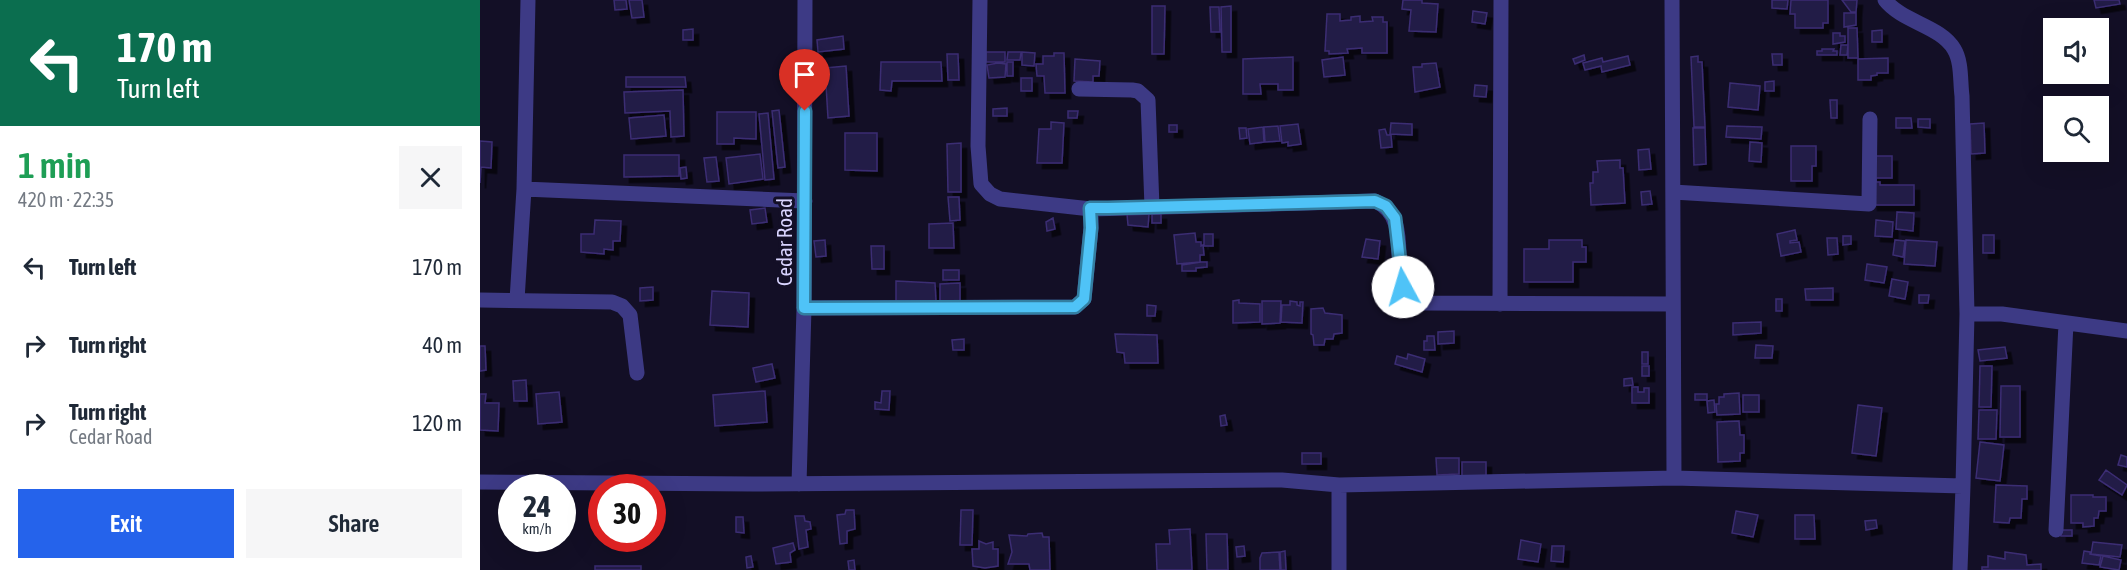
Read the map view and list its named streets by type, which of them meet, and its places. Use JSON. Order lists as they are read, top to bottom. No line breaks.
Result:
{"streets":{"street":["Cedar Road"]},"page":{"turn":["170 m","Turn left"],"heading":["1 min","420 m · 22:35"],"list":[{"name":"Turn left","value":"170 m"},{"name":"Turn right","value":"40 m"},{"name":"Turn right","note":"Cedar Road","value":"120 m"}],"speed":"24 km/h","limit":"30","buttons":["Exit","Share"]}}
